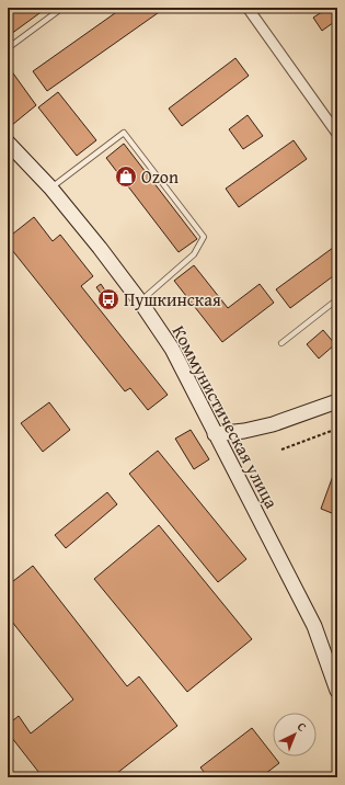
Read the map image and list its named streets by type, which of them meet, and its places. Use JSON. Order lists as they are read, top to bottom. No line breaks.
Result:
{"streets":{"street":["Коммунистическая улица"]},"places":{"shop":["Ozon"],"bus stop":["Пушкинская"]},"north":"top right"}
